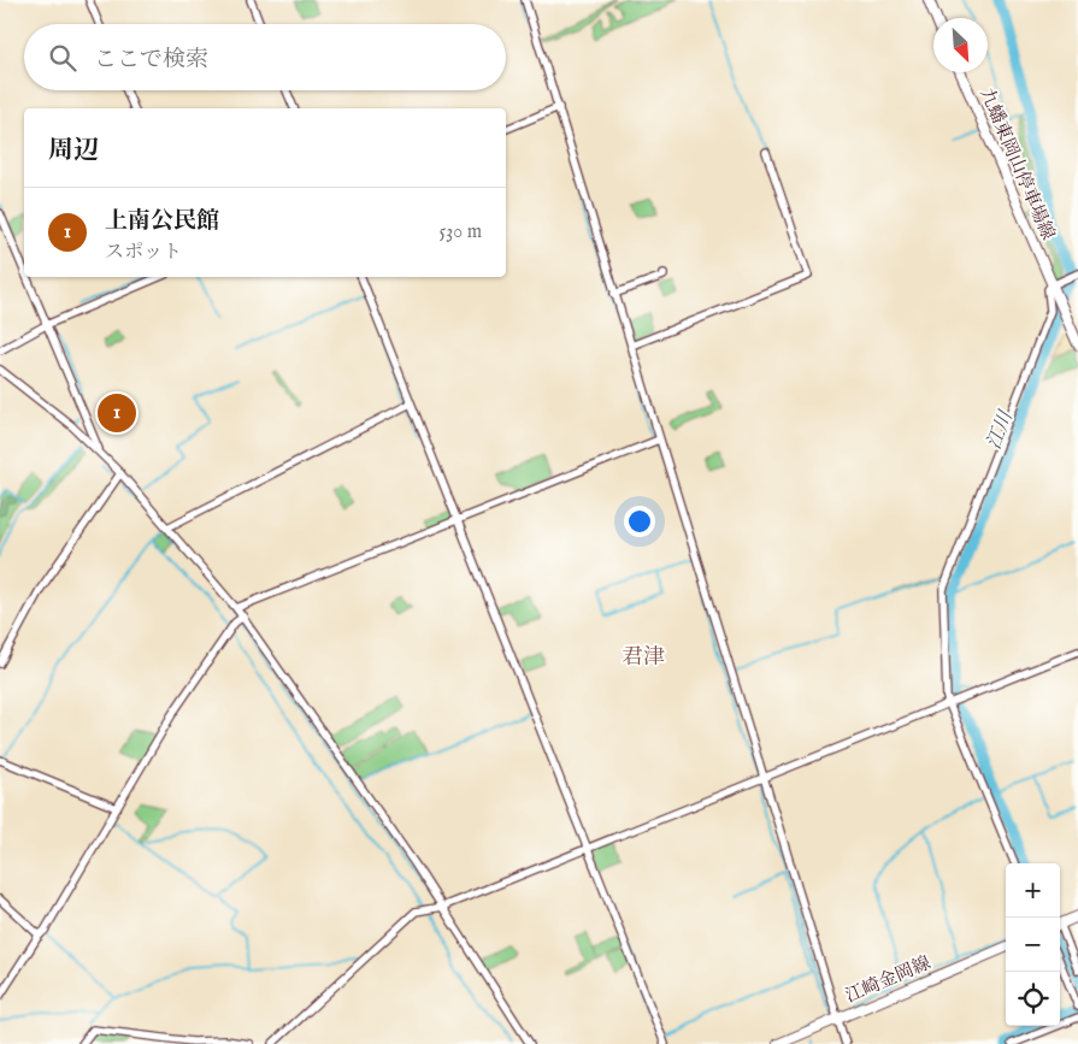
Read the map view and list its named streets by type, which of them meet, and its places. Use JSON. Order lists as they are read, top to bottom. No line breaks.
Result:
{"streets":{"main road":["九蟠東岡山停車場線","江崎金岡線"]},"districts":["君津"],"water":["江川"],"north":"bottom right","page":{"search":"ここで検索","heading":"周辺","list":[{"mark":"1","name":"上南公民館","note":"スポット","value":"530 m"}],"pins":"1","map_buttons":["+","−"]}}
